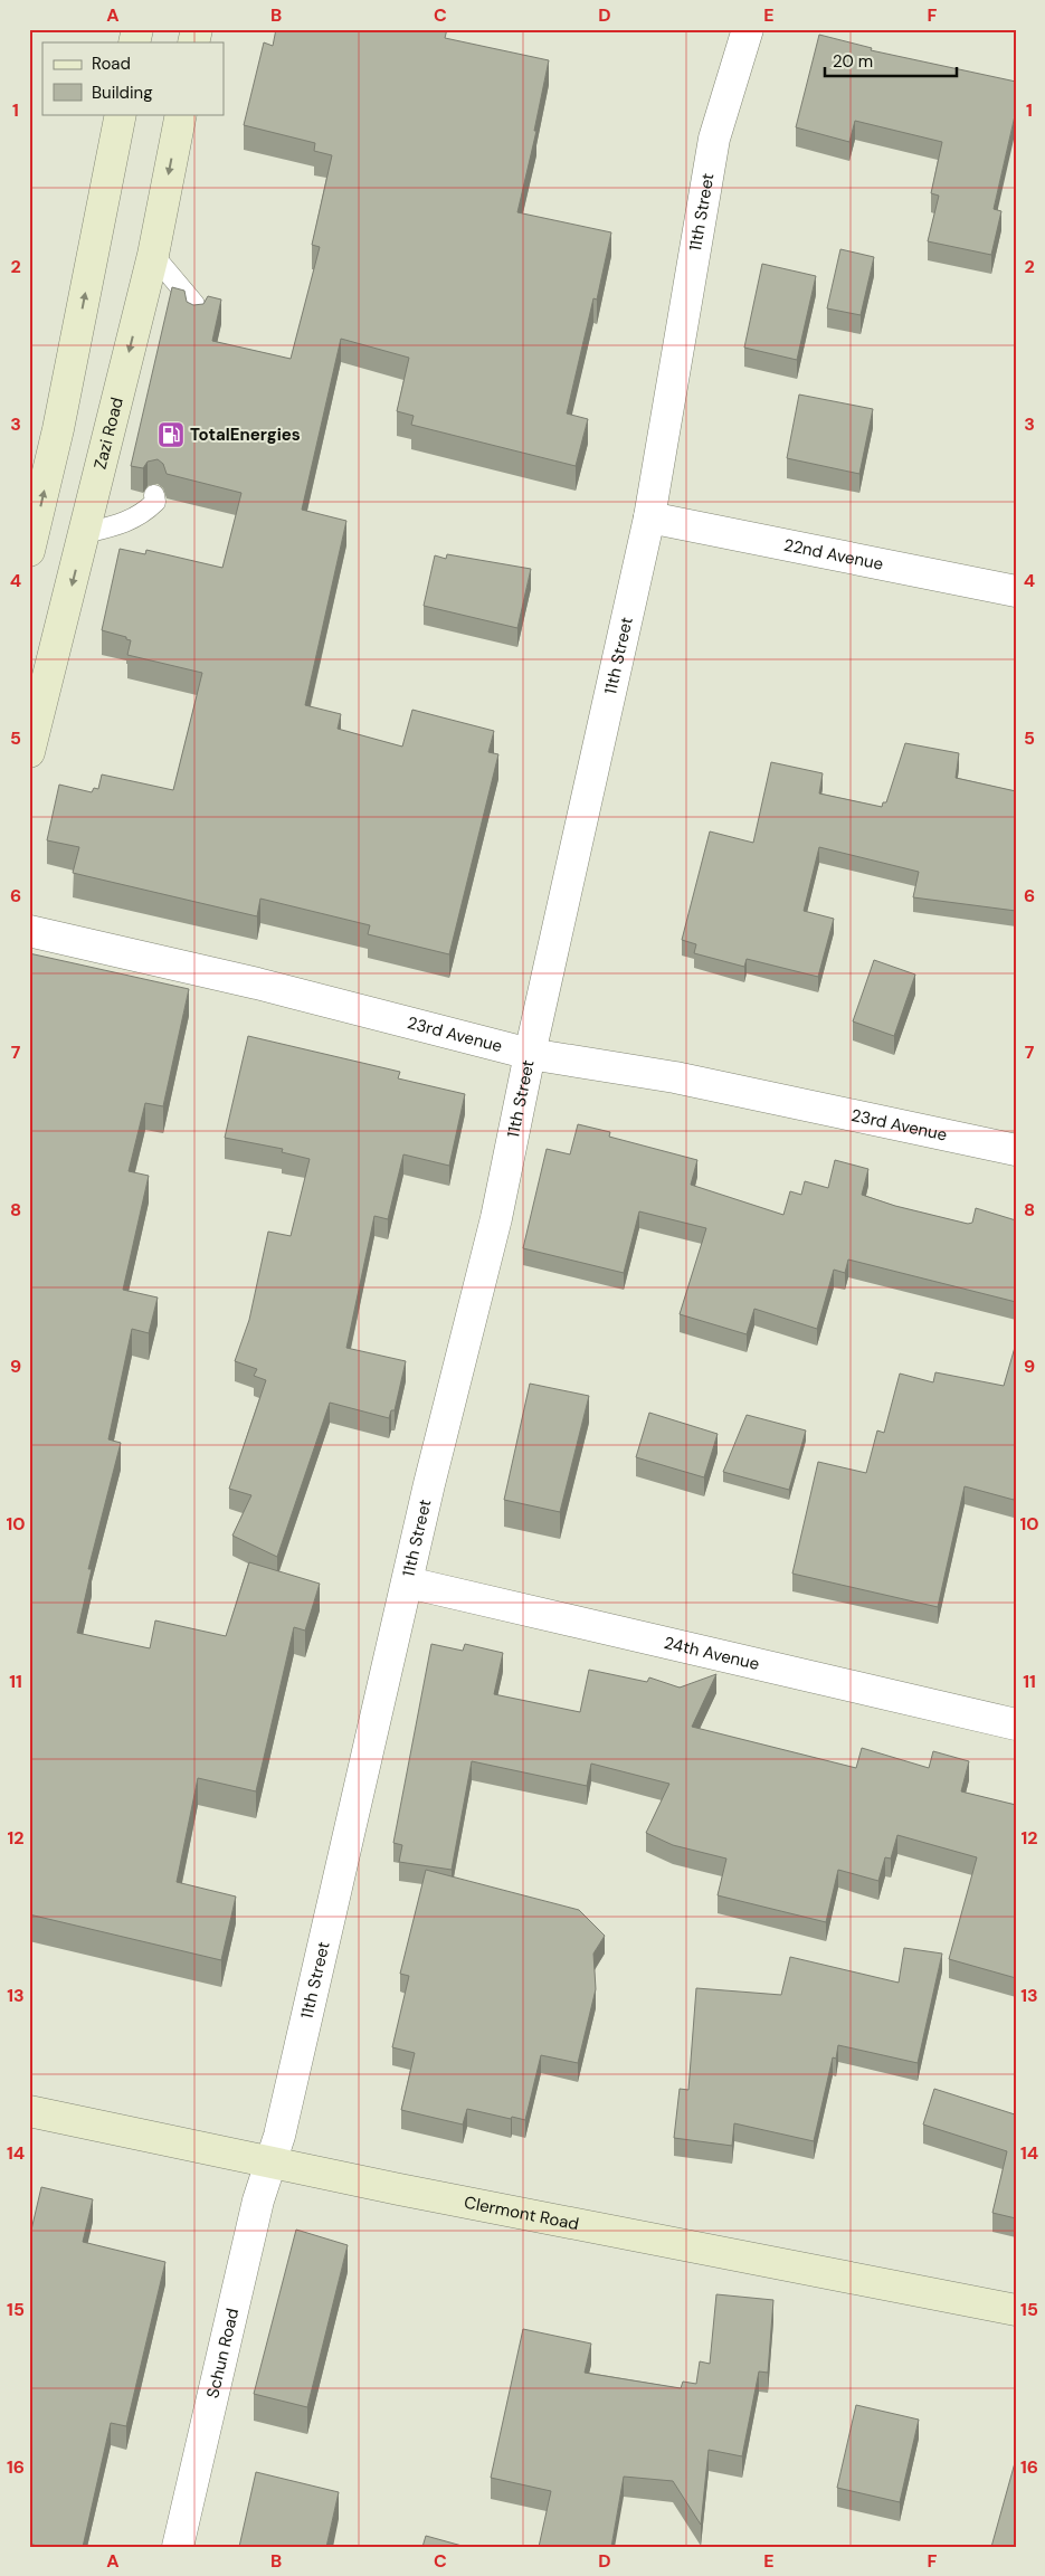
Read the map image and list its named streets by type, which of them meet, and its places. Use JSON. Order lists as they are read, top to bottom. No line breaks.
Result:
{"streets":{"street":["11th Street","Zazi Road","22nd Avenue","23rd Avenue","24th Avenue","Clermont Road","Schun Road"]},"crossings":[["11th Street","22nd Avenue"],["11th Street","23rd Avenue"],["11th Street","24th Avenue"],["11th Street","Clermont Road"],["11th Street","Schun Road"],["Clermont Road","Schun Road"]],"places":{"fuel station":["TotalEnergies"]},"legend":["Road","Building"],"scale_bar":"20 m","grid":{"columns":["A","B","C","D","E","F"],"rows":["1","2","3","4","5","6","7","8","9","10","11","12","13","14","15","16"]}}
